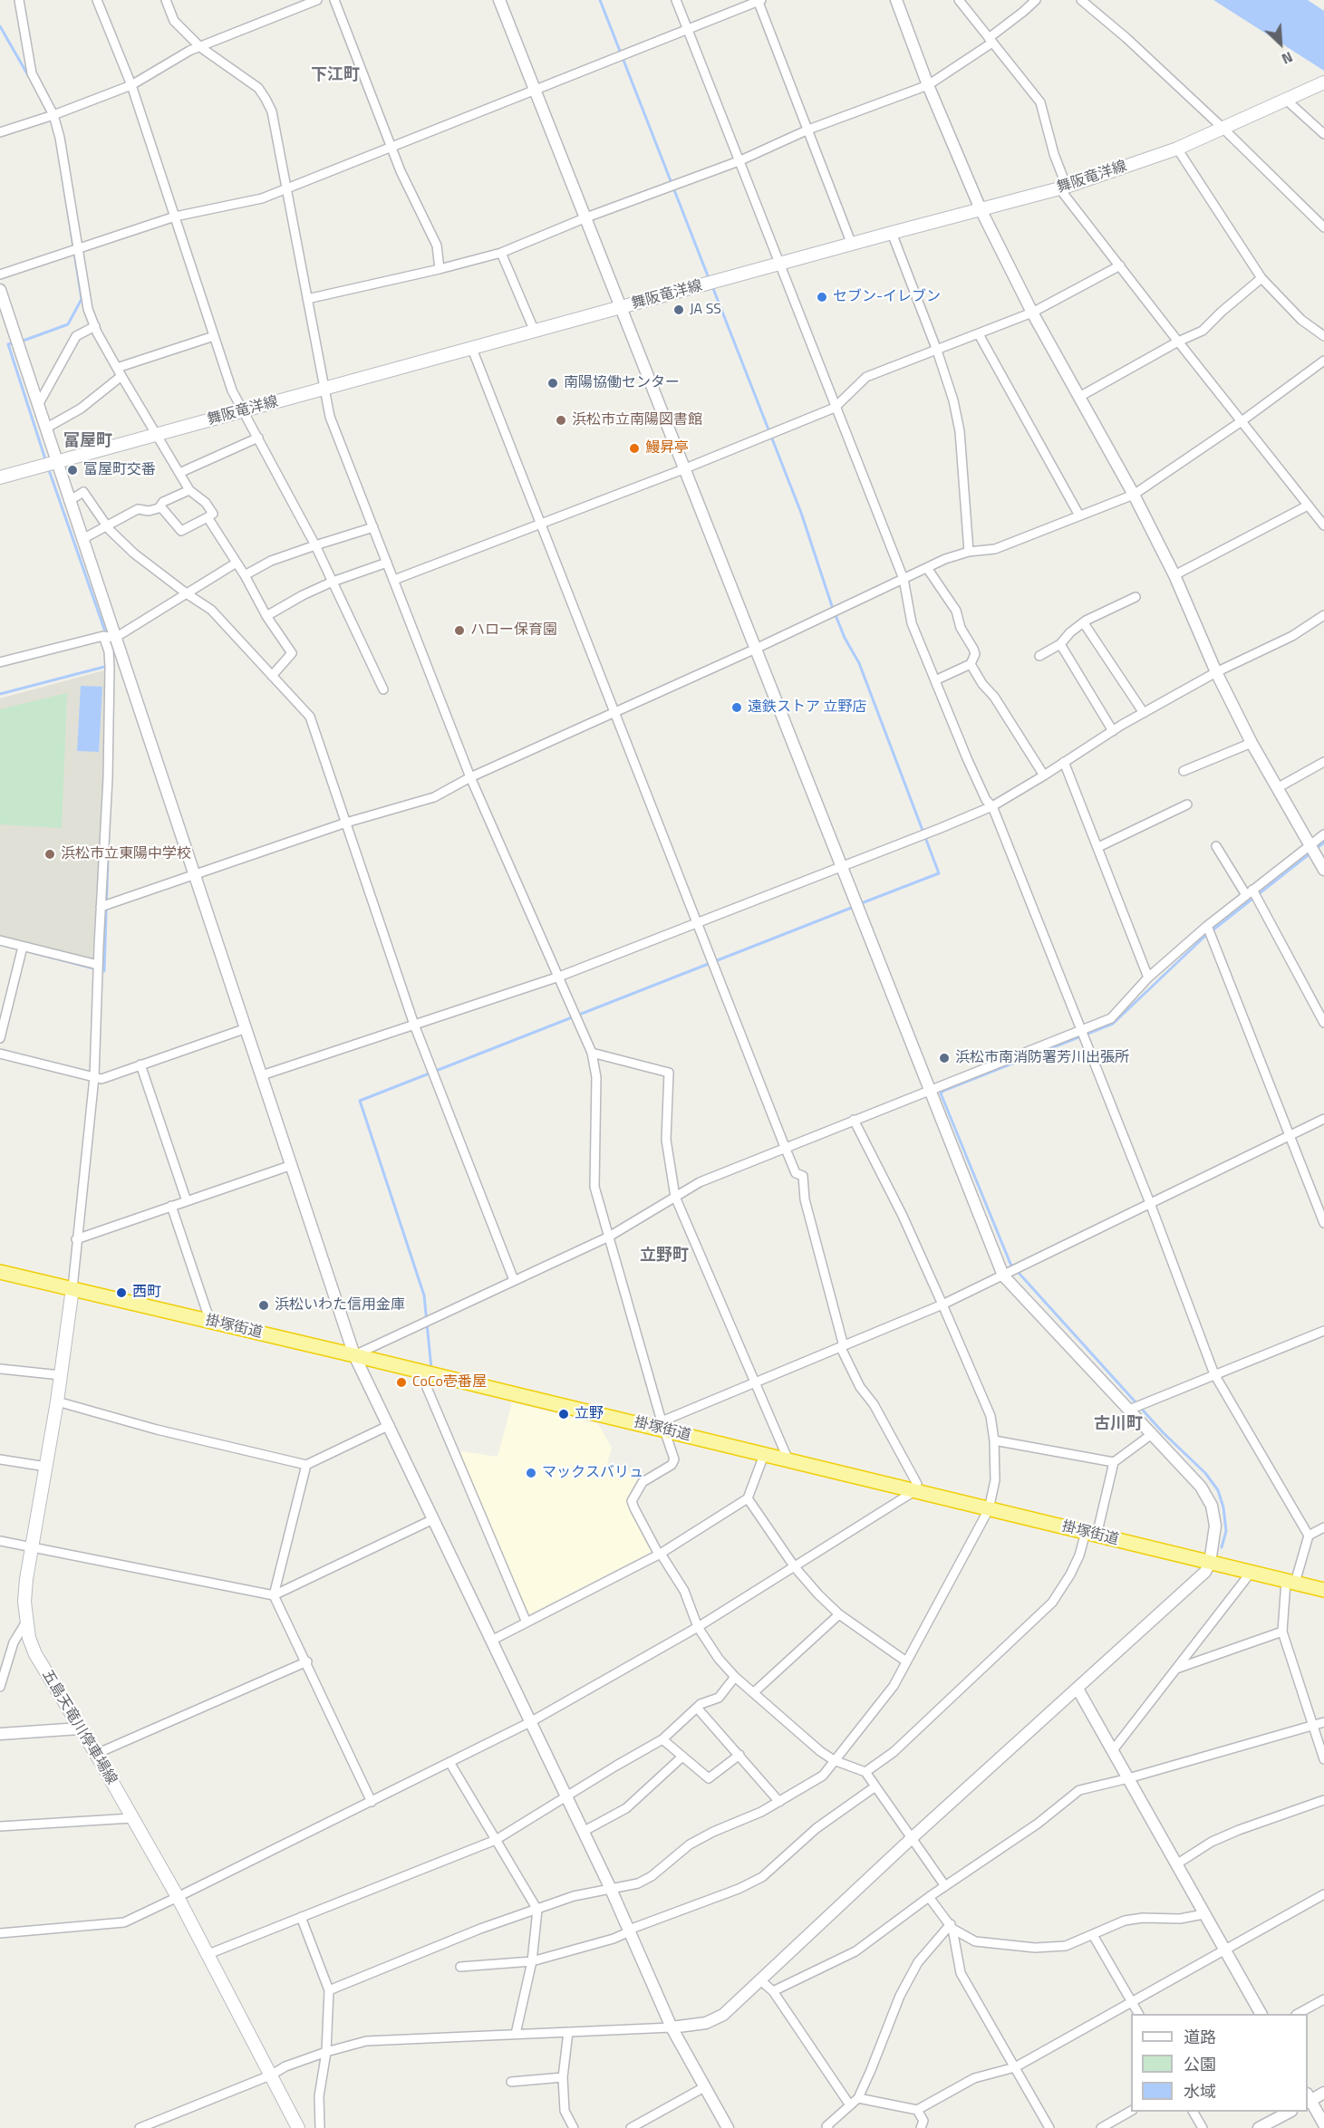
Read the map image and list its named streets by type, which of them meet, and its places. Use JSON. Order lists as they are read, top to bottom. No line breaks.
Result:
{"streets":{"highway":["掛塚街道"],"main road":["舞阪竜洋線","五島天竜川停車場線"]},"crossings":[["掛塚街道","五島天竜川停車場線"]],"districts":["下江町","富屋町","立野町","古川町"],"places":["セブン-イレブン","JA SS","南陽協働センター","浜松市立南陽図書館","鰻昇亭","富屋町交番","ハロー保育園","遠鉄ストア 立野店","浜松市立東陽中学校","浜松市南消防署芳川出張所","西町","浜松いわた信用金庫","CoCo壱番屋","立野","マックスバリュ"],"legend":["道路","公園","水域"],"north":"bottom right"}
